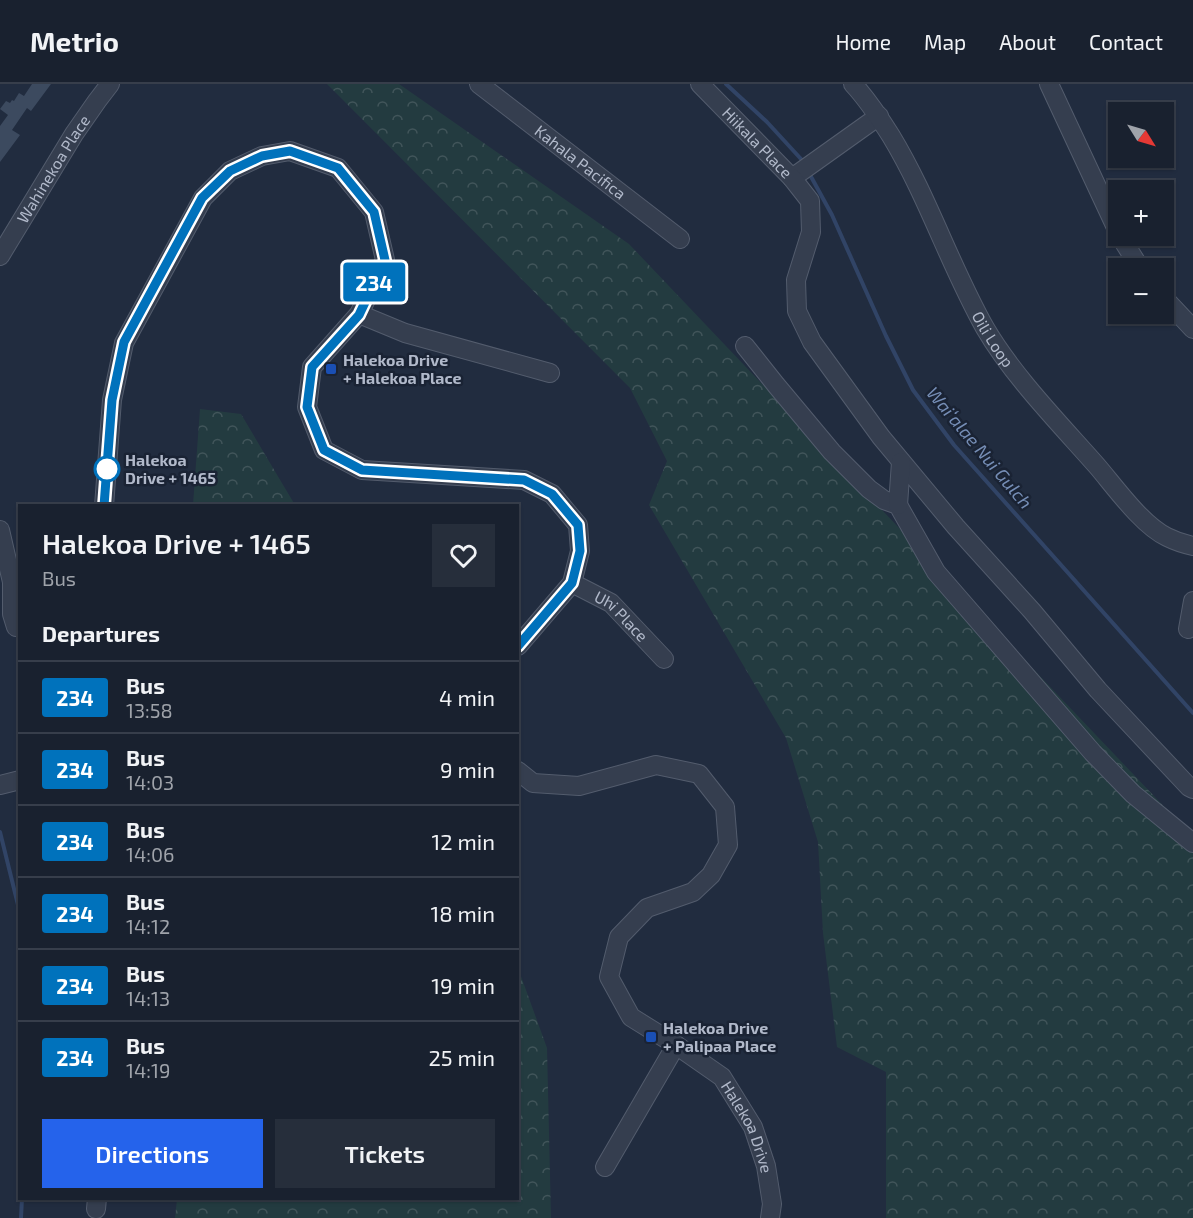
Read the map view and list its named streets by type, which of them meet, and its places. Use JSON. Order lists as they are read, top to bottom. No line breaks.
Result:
{"streets":{"street":["Hiikala Place","Kahala Pacifica","Wahinekoa Place","Oili Loop","Uhi Place","Halekoa Drive"]},"crossings":[["Hiikala Place","Oili Loop"]],"water":["Waiʻalae Nui Gulch"],"places":{"transit":["Halekoa Drive + Halekoa Place","Halekoa Drive + Palipaa Place"],"other":["Halekoa Drive + 1465"]},"lines":["bus line 234"],"north":"bottom right","page":{"header":"Metrio","nav":["Home","Map","About","Contact"],"on_map":"234","map_buttons":["+","−"],"heading":[["Halekoa Drive + 1465","Bus"],"Departures"],"list":[{"mark":"234","name":"Bus","note":"13:58","value":"4 min"},{"mark":"234","name":"Bus","note":"14:03","value":"9 min"},{"mark":"234","name":"Bus","note":"14:06","value":"12 min"},{"mark":"234","name":"Bus","note":"14:12","value":"18 min"},{"mark":"234","name":"Bus","note":"14:13","value":"19 min"},{"mark":"234","name":"Bus","note":"14:19","value":"25 min"}],"buttons":["Directions","Tickets"]}}
